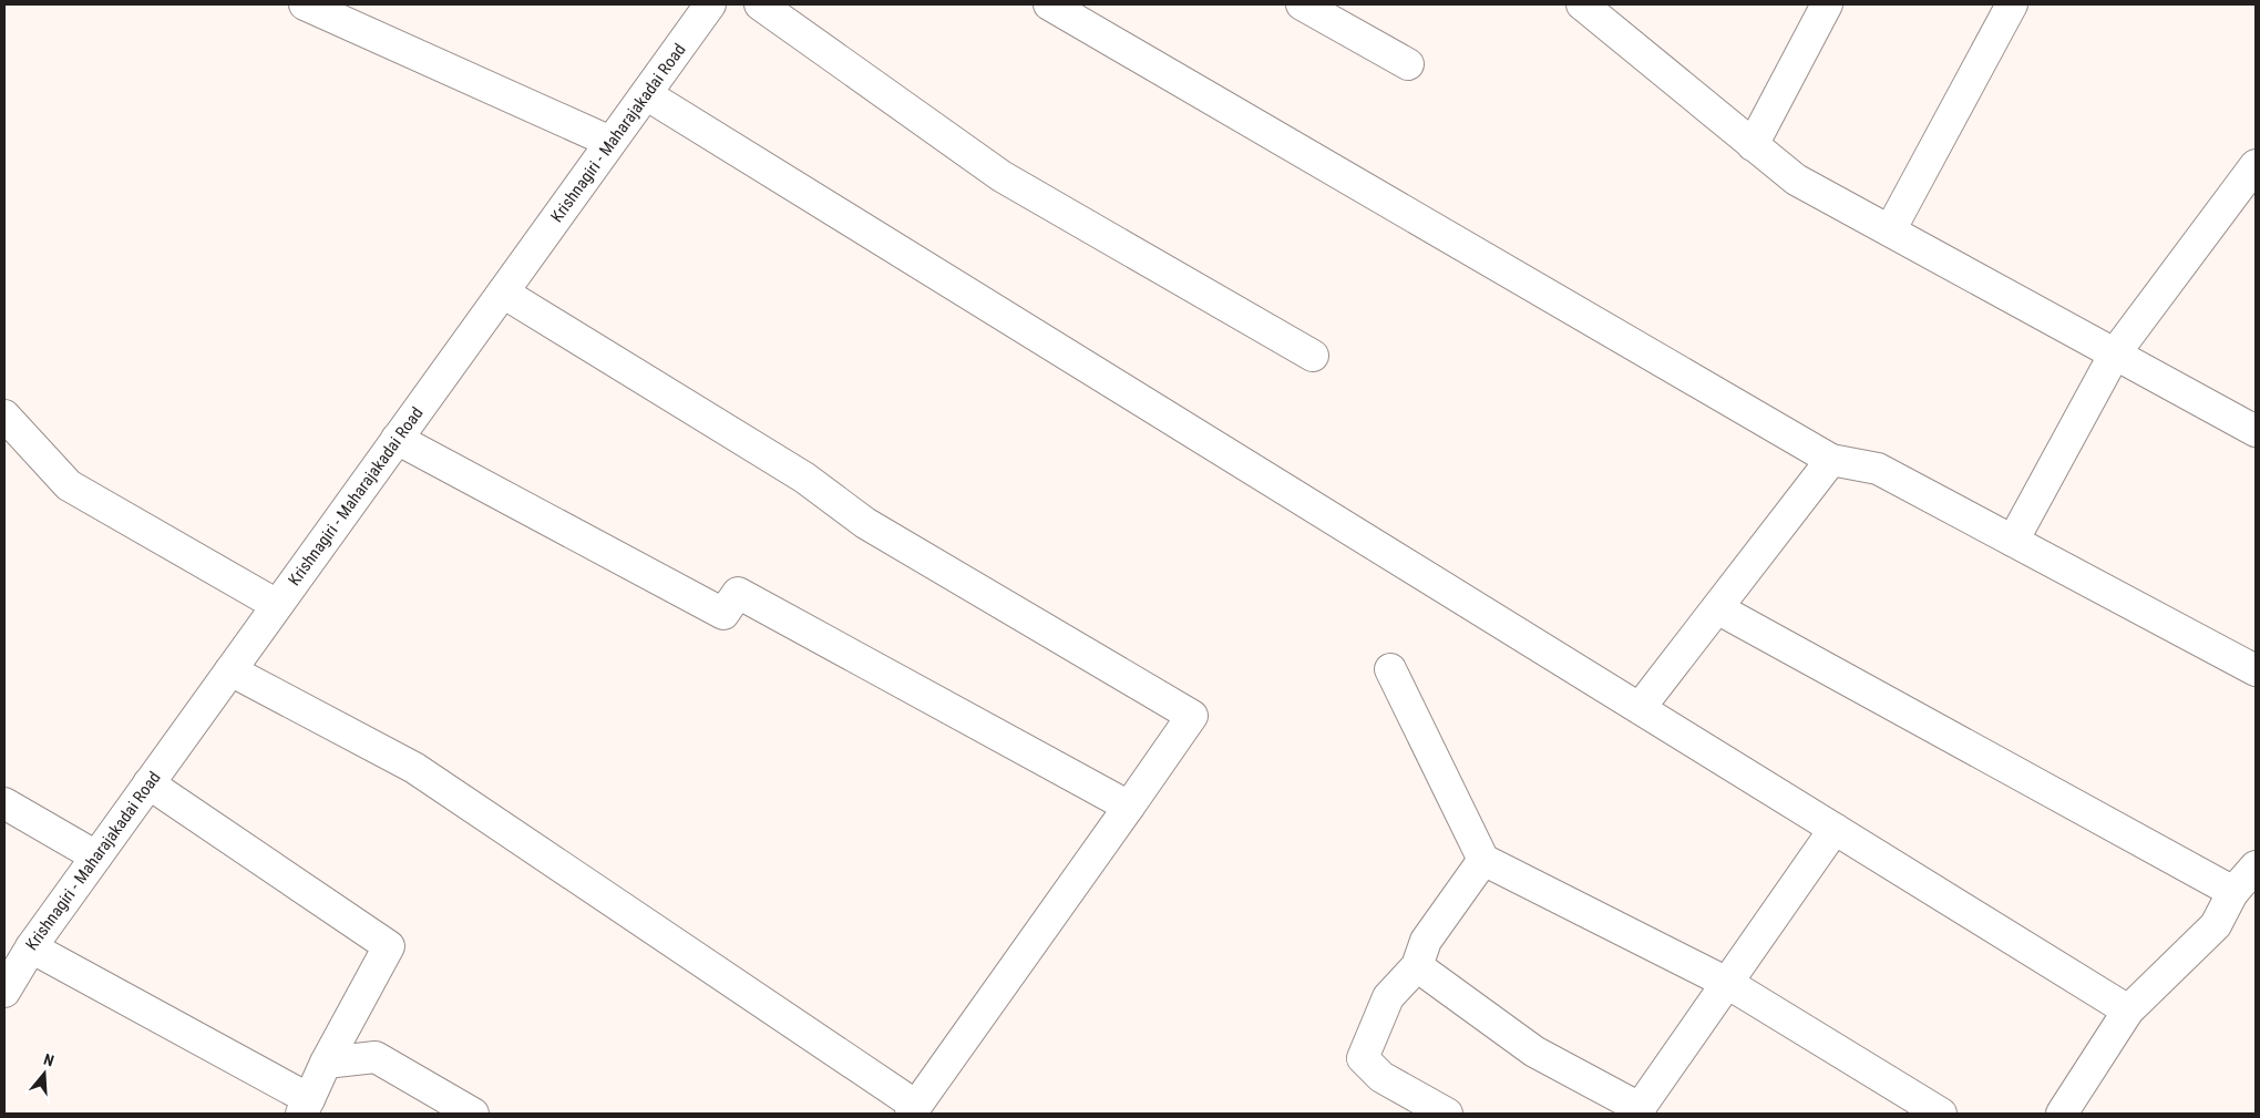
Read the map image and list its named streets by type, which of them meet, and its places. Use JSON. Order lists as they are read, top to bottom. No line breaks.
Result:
{"streets":{"street":["Krishnagiri - Maharajakadai Road"]},"north":"top"}
